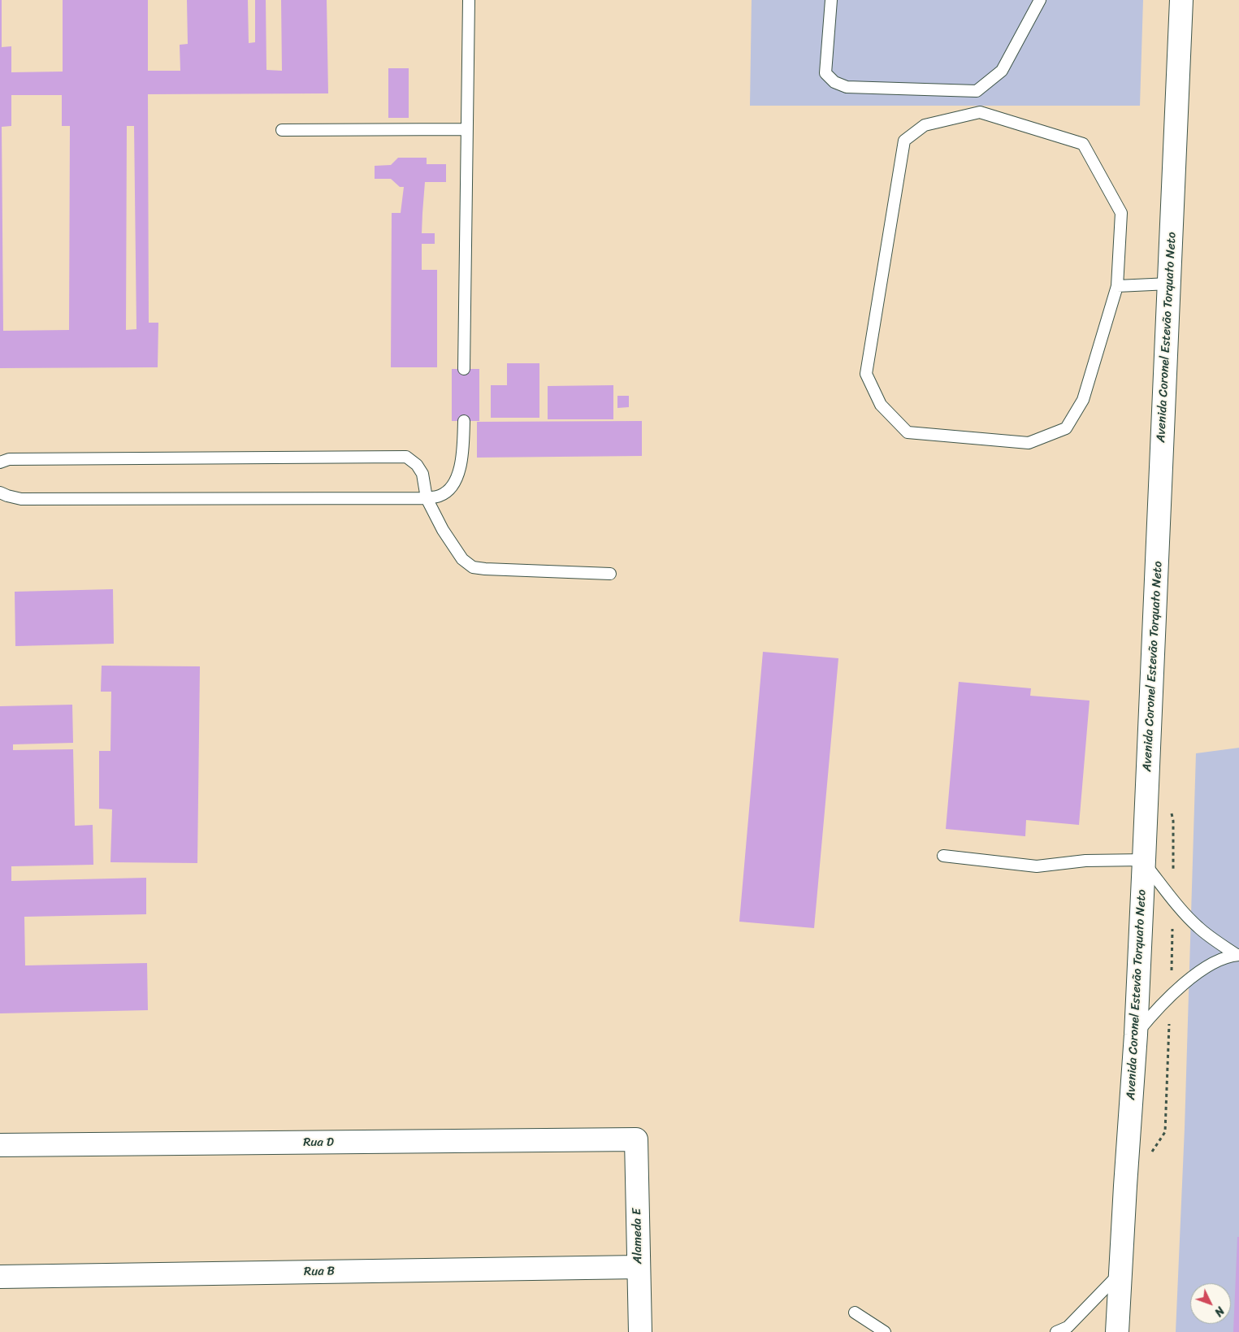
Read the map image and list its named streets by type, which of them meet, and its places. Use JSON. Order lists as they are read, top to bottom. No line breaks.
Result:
{"streets":{"street":["Avenida Coronel Estevão Torquato Neto","Rua D","Alameda E","Rua B"]},"crossings":[["Rua D","Alameda E"],["Alameda E","Rua B"]],"north":"bottom right"}
